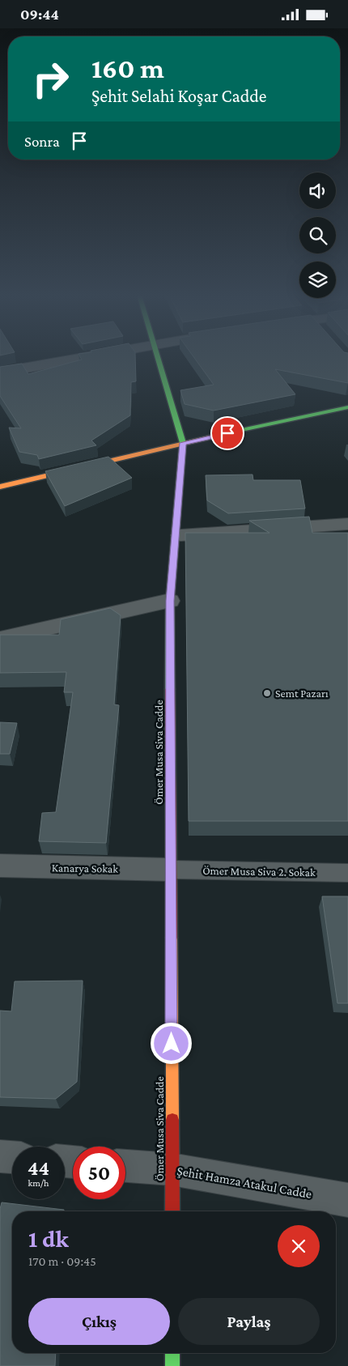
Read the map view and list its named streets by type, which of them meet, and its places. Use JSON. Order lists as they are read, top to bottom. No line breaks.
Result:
{"streets":{"main road":["Ömer Musa Siva Cadde"],"street":["Kanarya Sokak","Şehit Hamza Atakul Cadde"],"lane":["Ömer Musa Siva 2. Sokak"]},"crossings":[["Ömer Musa Siva Cadde","Kanarya Sokak"],["Ömer Musa Siva Cadde","Ömer Musa Siva 2. Sokak"],["Ömer Musa Siva Cadde","Şehit Hamza Atakul Cadde"],["Kanarya Sokak","Ömer Musa Siva 2. Sokak"]],"places":["Semt Pazarı"],"page":{"status":"09:44","turn":["160 m","Şehit Selahi Koşar Cadde"],"then":"Sonra","speed":"44 km/h","limit":"50","heading":["1 dk","170 m · 09:45"],"buttons":["Çıkış","Paylaş"]}}
